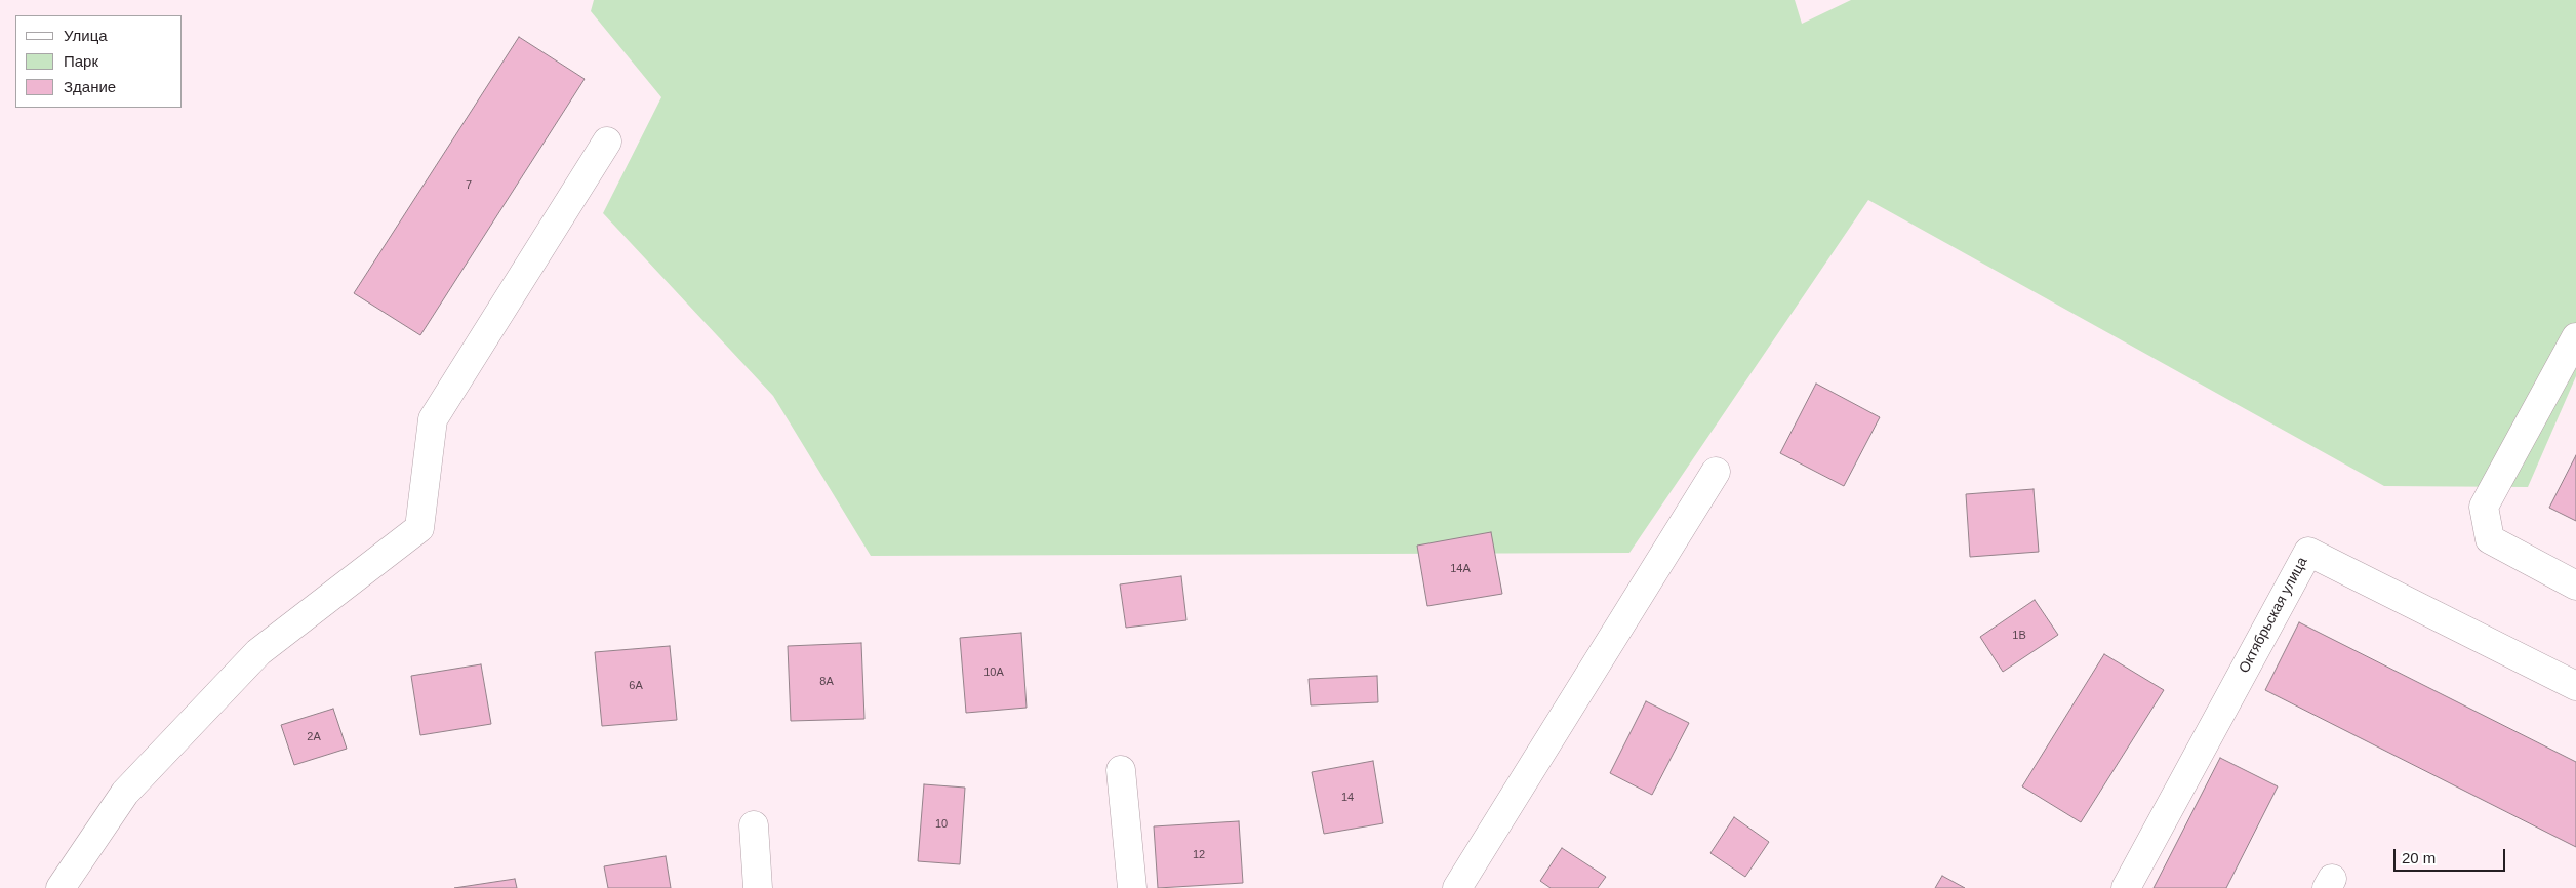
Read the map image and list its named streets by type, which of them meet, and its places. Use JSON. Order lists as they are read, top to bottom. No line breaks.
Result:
{"streets":{"street":["Октябрьская улица"]},"house_numbers":["7","14А","1В","10А","8А","6А","2А","14","10","12"],"legend":["Улица","Парк","Здание"],"scale_bar":"20 m"}
